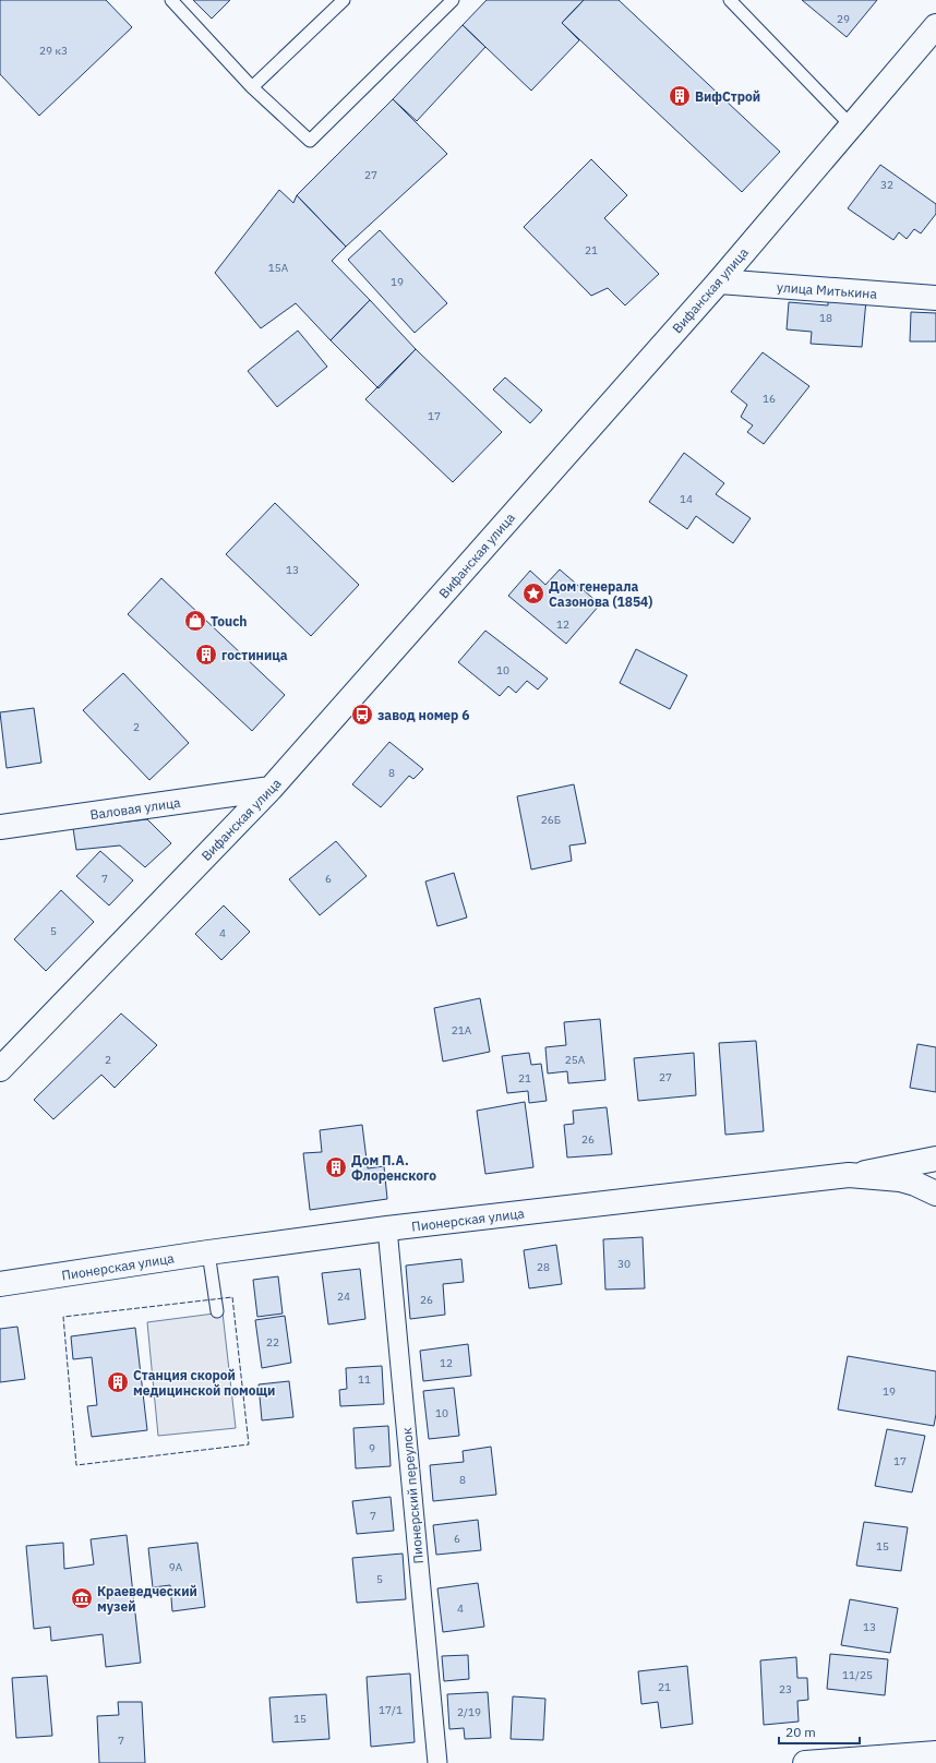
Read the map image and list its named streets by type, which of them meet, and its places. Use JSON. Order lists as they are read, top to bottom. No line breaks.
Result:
{"streets":{"main road":["Вифанская улица","улица Митькина","Валовая улица","Пионерская улица"],"street":["Пионерский переулок"]},"crossings":[["Вифанская улица","улица Митькина"],["Вифанская улица","Валовая улица"],["Пионерская улица","Пионерский переулок"]],"places":{"building":["ВифСтрой","гостиница","Дом П.А. Флоренского","Станция скорой медицинской помощи"],"place":["Дом генерала Сазонова (1854)"],"shop":["Touch"],"bus stop":["завод номер 6"],"museum":["Краеведческий музей"]},"house_numbers":["29","29 к3","27","32","21","15А","19","18","16","17","14","13","12","10","2","8","26Б","7","6","5","4","21А","2","25А","27","21","26","30","28","24","26","22","12","11","19","10","9","17","8","7","6","15","9А","5","4","13","11/25","21","23","17/1","2/19","15","7"],"scale_bar":"20 m"}
